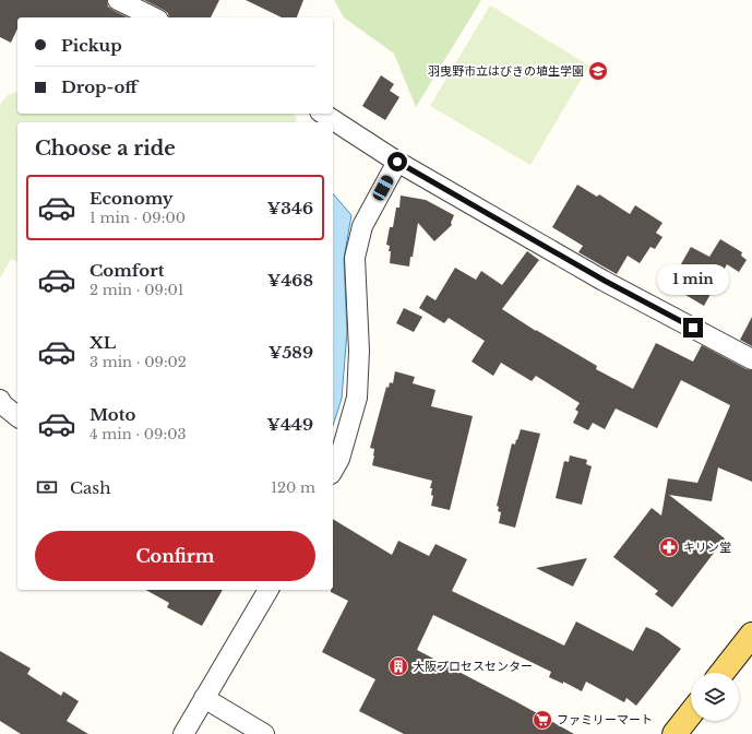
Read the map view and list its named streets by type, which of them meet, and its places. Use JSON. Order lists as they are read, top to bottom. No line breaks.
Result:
{"places":{"school or university":["羽曳野市立はびきの埴生学園"],"pharmacy":["キリン堂"],"building":["大阪プロセスセンター"],"supermarket":["ファミリーマート"]},"page":{"banner":["Pickup","Drop-off"],"heading":"Choose a ride","list":[{"name":"Economy","note":"1 min · 09:00","value":"¥346"},{"name":"Comfort","note":"2 min · 09:01","value":"¥468"},{"name":"XL","note":"3 min · 09:02","value":"¥589"},{"name":"Moto","note":"4 min · 09:03","value":"¥449"}],"bubble":"1 min","pay":["Cash","120 m"],"buttons":"Confirm"}}
